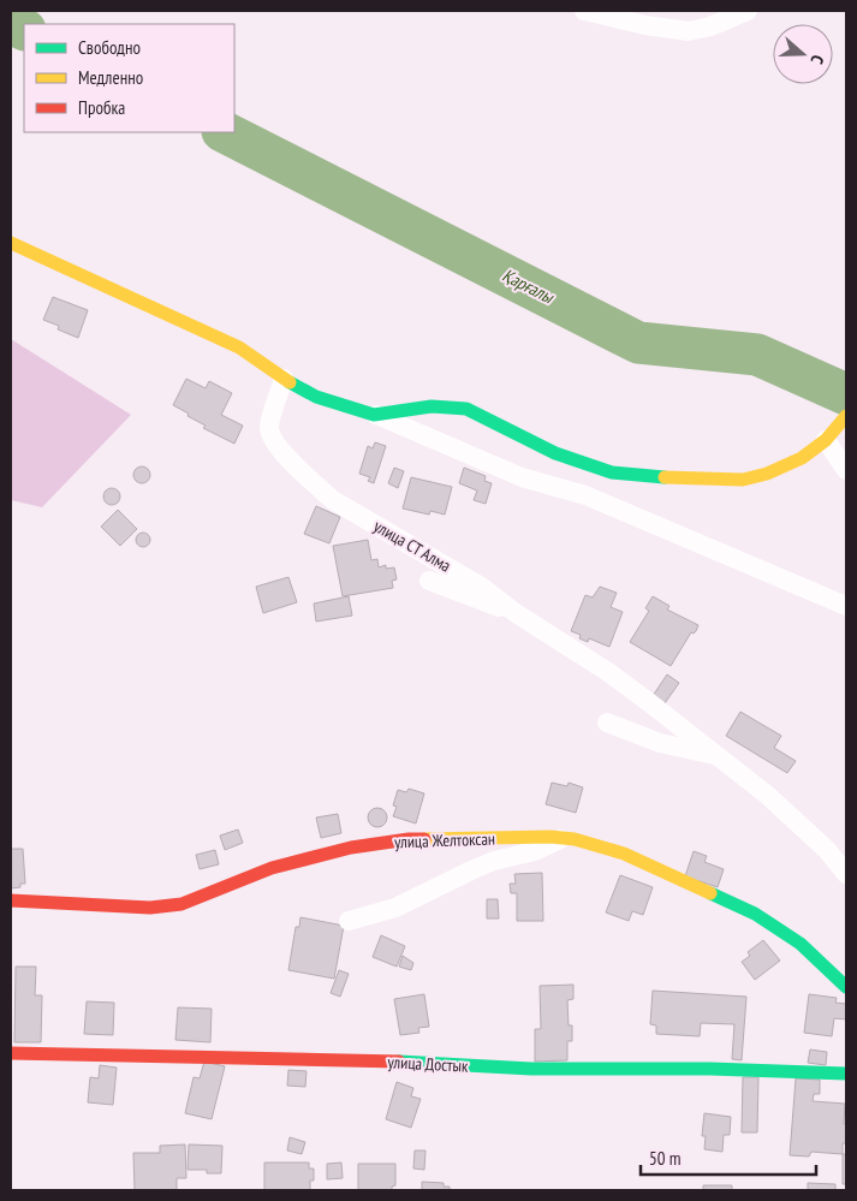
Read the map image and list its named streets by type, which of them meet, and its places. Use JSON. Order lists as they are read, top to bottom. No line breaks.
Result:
{"streets":{"street":["улица СТ Алма","улица Желтоксан","улица Достык"]},"water":["Қарғалы"],"legend":["Свободно","Медленно","Пробка"],"scale_bar":"50 m","north":"right"}
